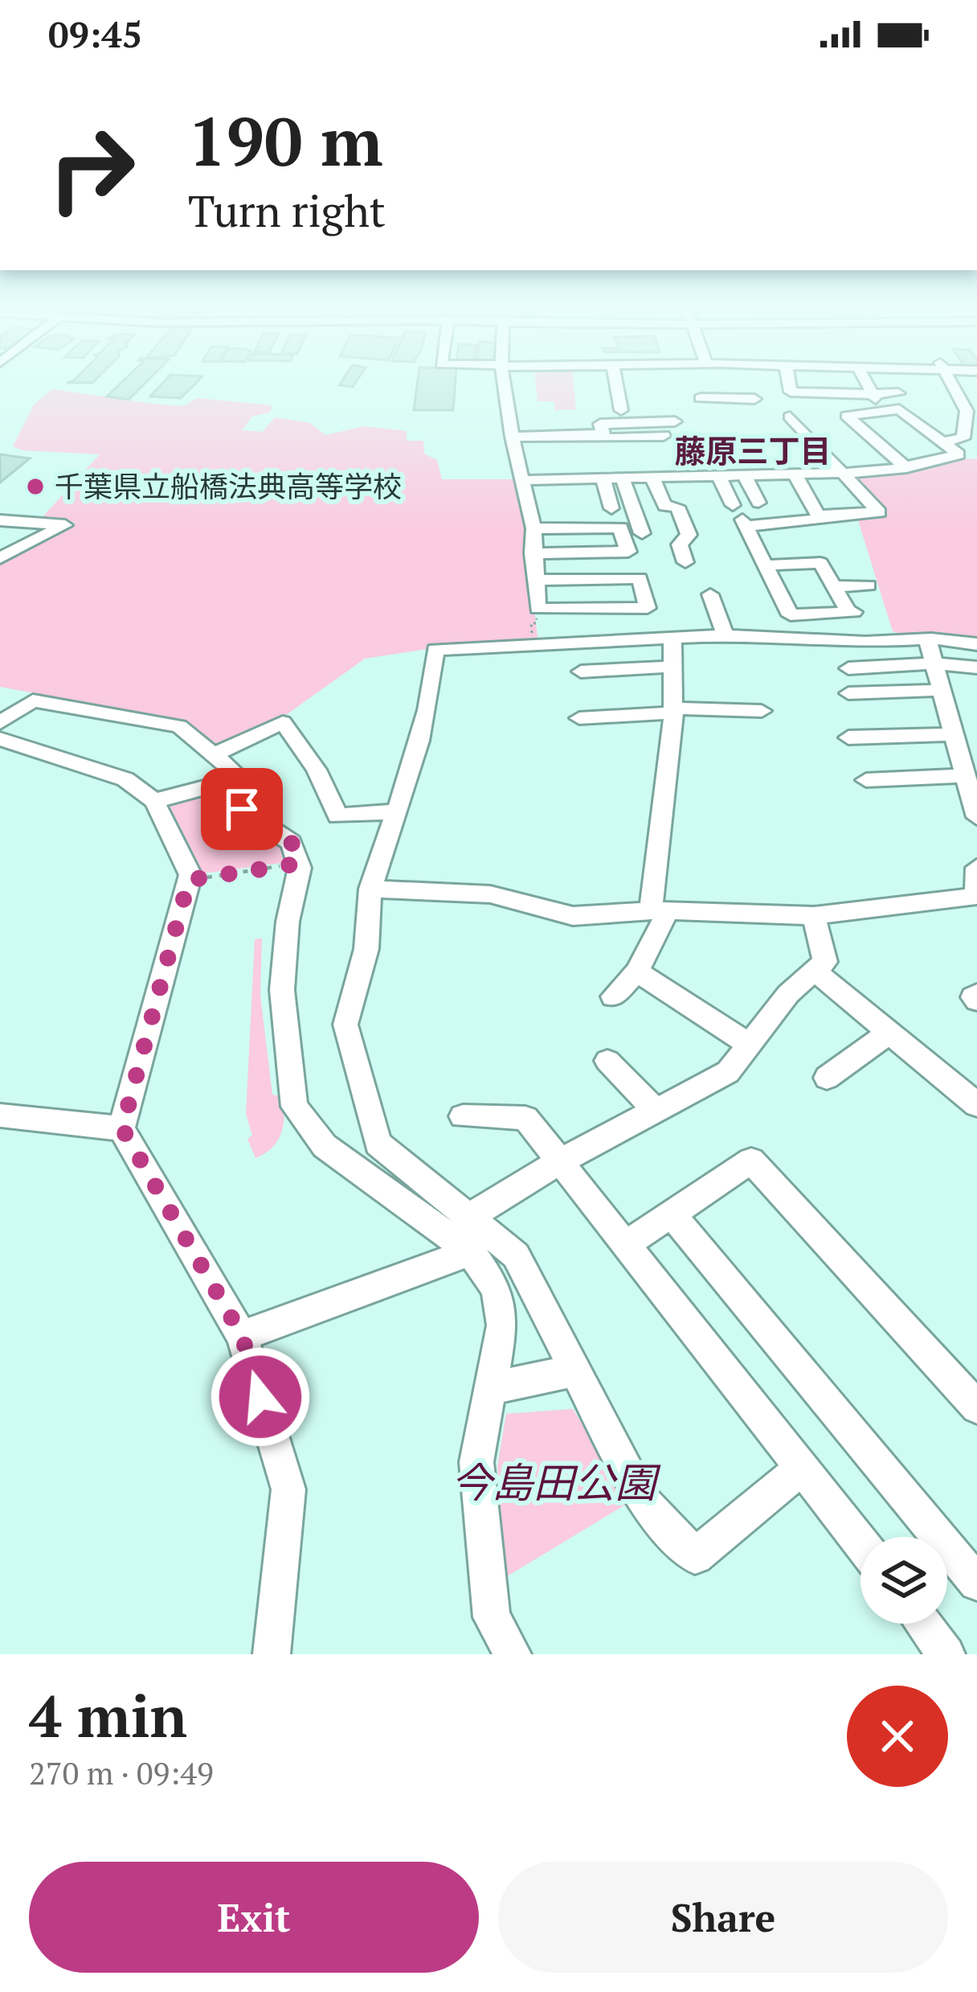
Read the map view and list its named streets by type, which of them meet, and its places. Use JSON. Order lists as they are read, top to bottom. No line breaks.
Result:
{"districts":["藤原三丁目"],"parks":["今島田公園"],"places":["千葉県立船橋法典高等学校"],"page":{"status":"09:45","turn":["190 m","Turn right"],"heading":["4 min","270 m · 09:49"],"buttons":["Exit","Share"]}}
